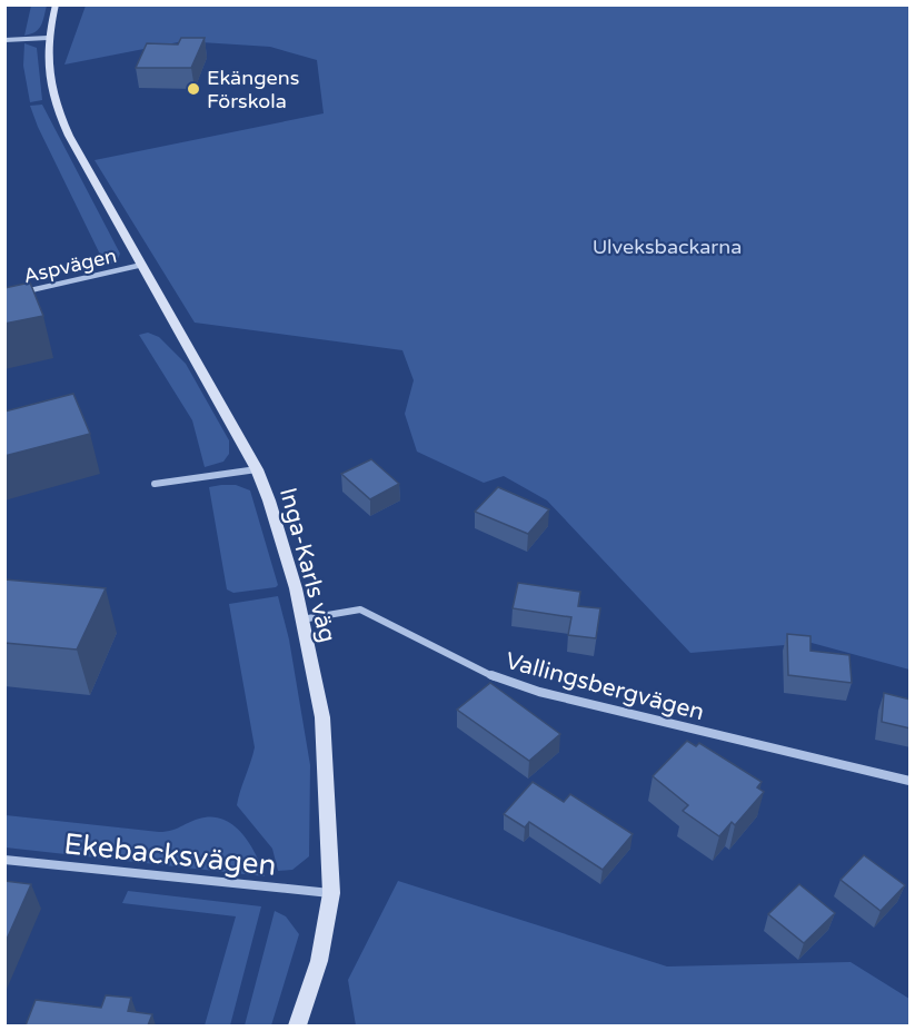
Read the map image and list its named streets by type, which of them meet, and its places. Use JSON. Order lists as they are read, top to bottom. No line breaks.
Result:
{"streets":{"street":["Aspvägen","Inga-Karls väg","Vallingsbergvägen","Ekebacksvägen"]},"crossings":[["Aspvägen","Inga-Karls väg"],["Inga-Karls väg","Vallingsbergvägen"],["Inga-Karls väg","Ekebacksvägen"]],"parks":["Ulveksbackarna"],"places":["Ekängens Förskola"]}
